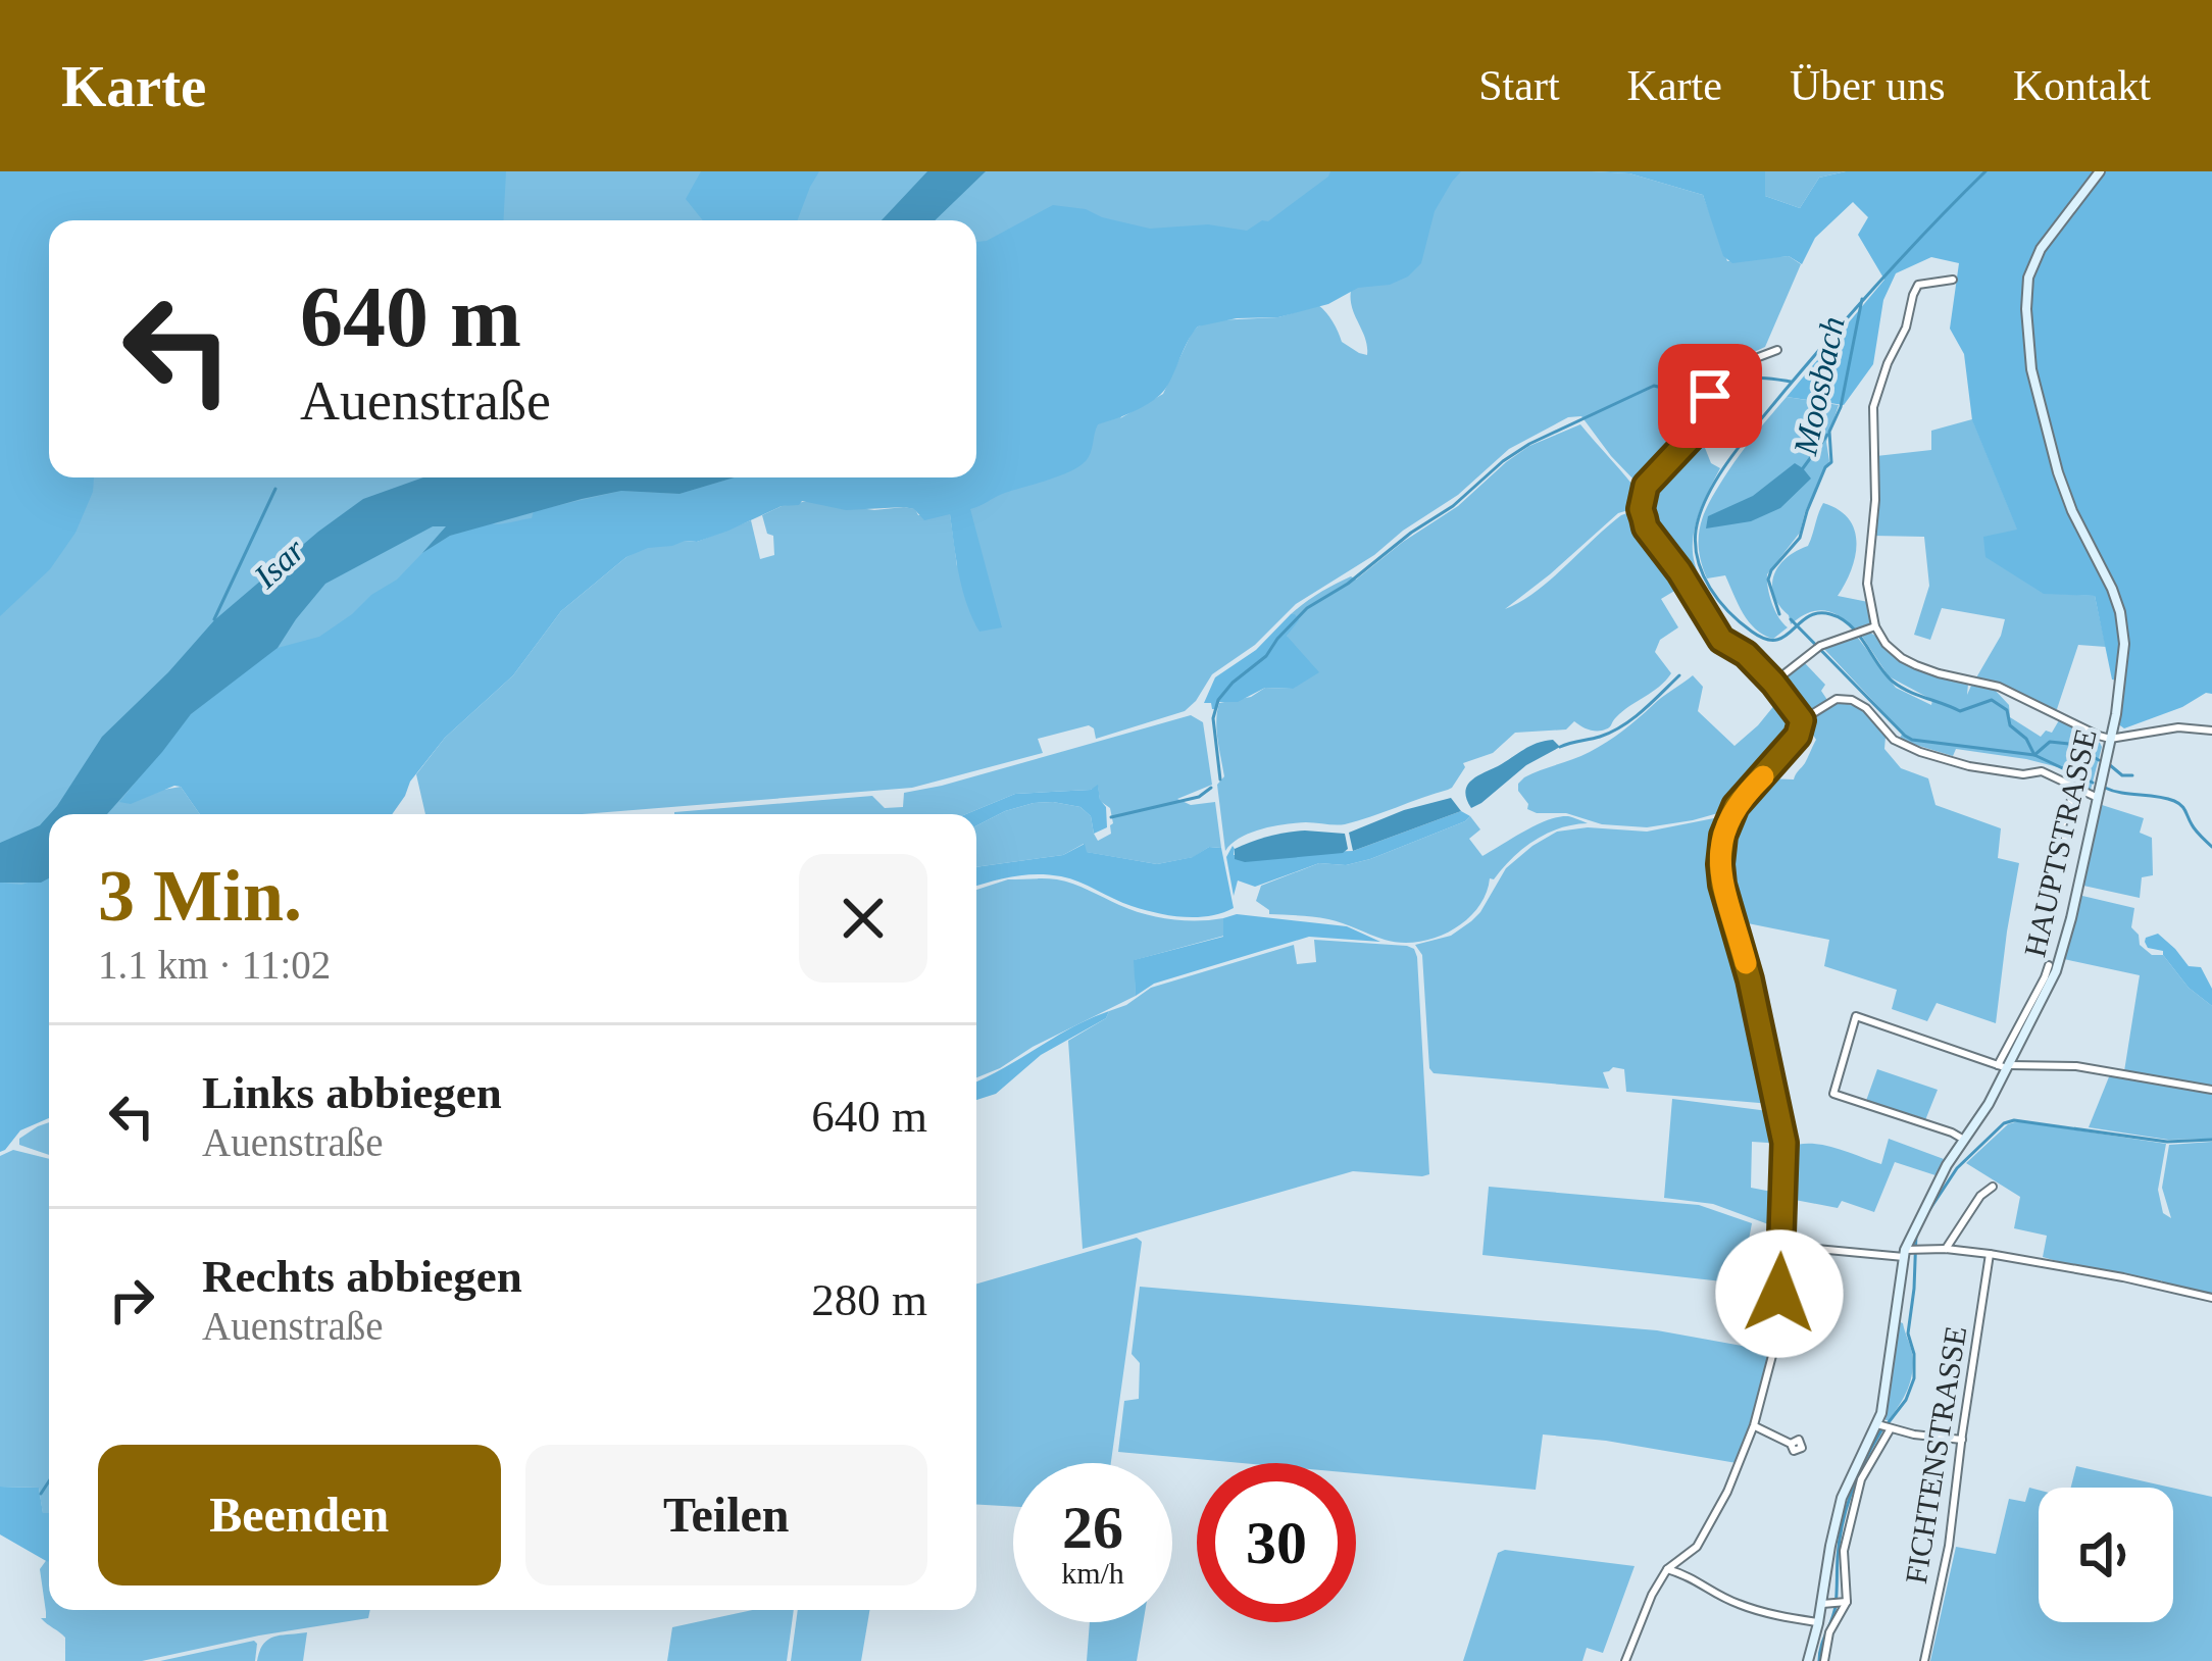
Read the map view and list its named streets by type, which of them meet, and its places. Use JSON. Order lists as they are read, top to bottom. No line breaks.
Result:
{"streets":{"main road":["HAUPTSTRASSE"],"street":["FICHTENSTRASSE"]},"water":["Moosbach","Isar"],"page":{"header":"Karte","nav":["Start","Karte","Über uns","Kontakt"],"turn":["640 m","Auenstraße"],"heading":["3 Min.","1.1 km · 11:02"],"list":[{"name":"Links abbiegen","note":"Auenstraße","value":"640 m"},{"name":"Rechts abbiegen","note":"Auenstraße","value":"280 m"}],"buttons":["Beenden","Teilen"],"speed":"26 km/h","limit":"30"}}
